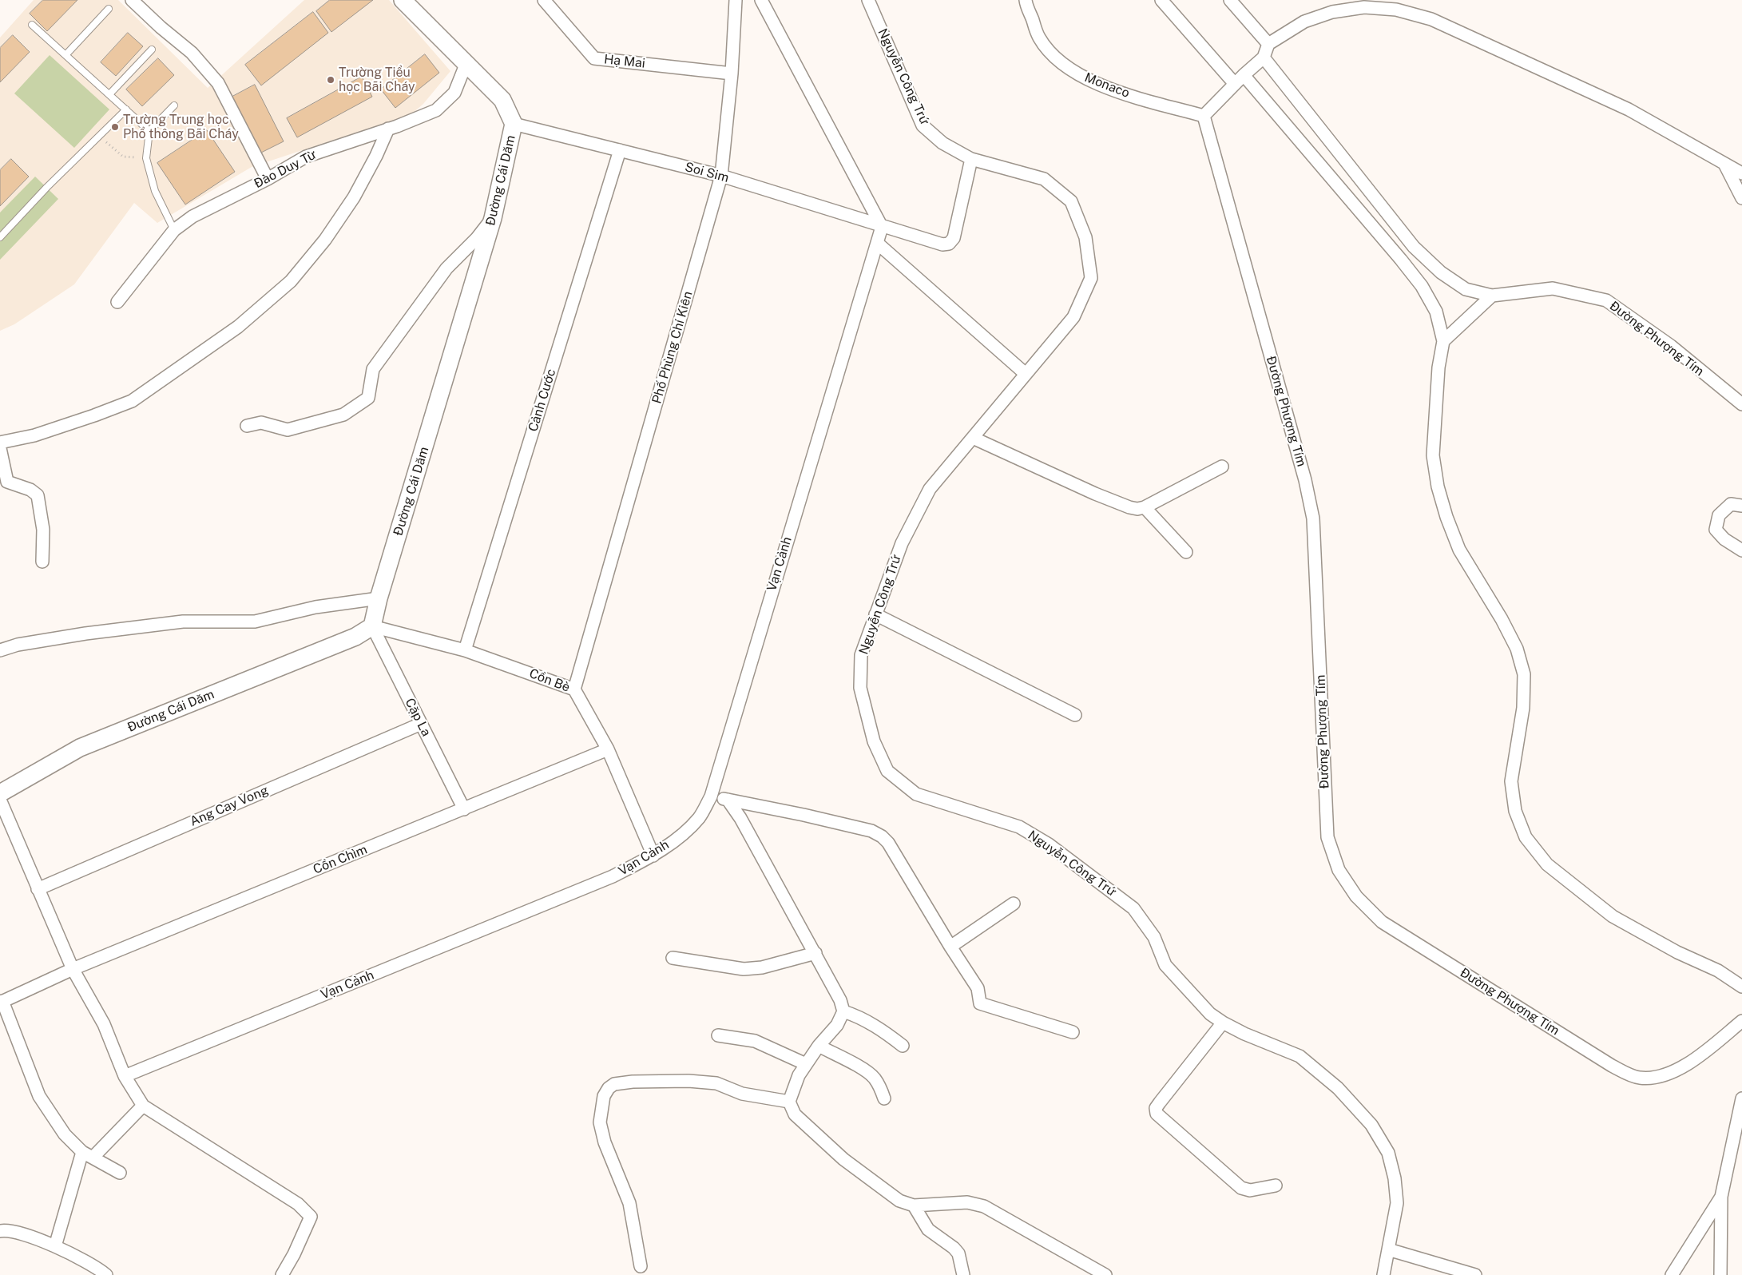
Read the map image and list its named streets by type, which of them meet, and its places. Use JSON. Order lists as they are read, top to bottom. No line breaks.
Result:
{"streets":{"street":["Hạ Mai","Nguyễn Công Trứ","Monaco","Đào Duy Từ","Soi Sim","Đường Cái Dăm","Đường Phượng Tím","Phố Phùng Chí Kiên","Cảnh Cước","Vạn Cảnh","Cồn Bè","Cặp La","Ang Cay Vong","Cồn Chìm"]},"crossings":[["Hạ Mai","Phố Phùng Chí Kiên"],["Nguyễn Công Trứ","Soi Sim"],["Monaco","Đường Phượng Tím"],["Đào Duy Từ","Đường Cái Dăm"],["Soi Sim","Đường Cái Dăm"],["Soi Sim","Phố Phùng Chí Kiên"],["Soi Sim","Cảnh Cước"],["Đường Cái Dăm","Cồn Bè"],["Đường Cái Dăm","Cặp La"],["Phố Phùng Chí Kiên","Cồn Bè"],["Cảnh Cước","Cồn Bè"],["Vạn Cảnh","Cồn Bè"],["Cồn Bè","Cặp La"],["Cồn Bè","Cồn Chìm"],["Cặp La","Ang Cay Vong"],["Cặp La","Cồn Chìm"]],"places":["Trường Tiểu học Bãi Cháy","Trường Trung học Phổ thông Bãi Cháy"]}
